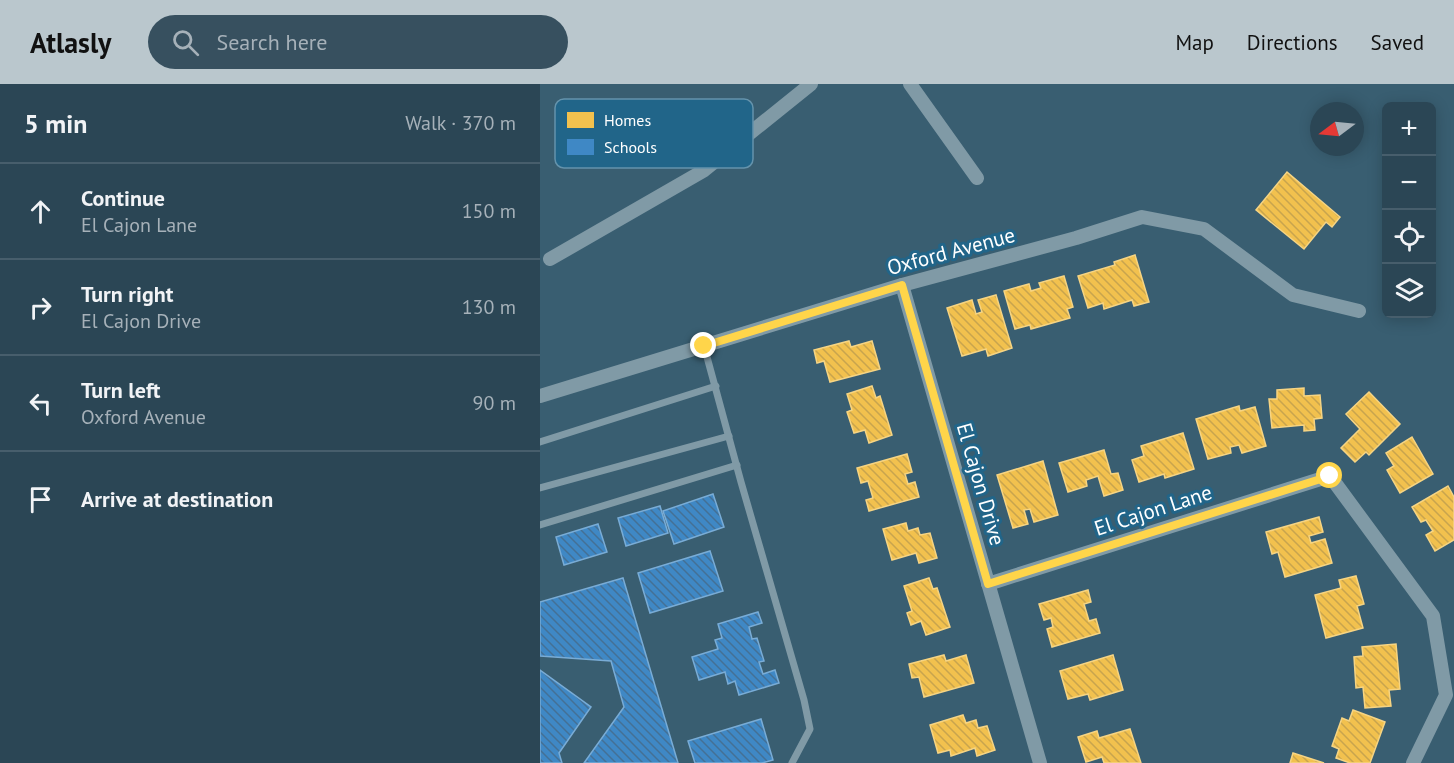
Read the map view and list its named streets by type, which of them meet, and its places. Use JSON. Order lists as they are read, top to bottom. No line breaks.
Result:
{"streets":{"street":["Oxford Avenue","El Cajon Drive","El Cajon Lane"]},"crossings":[["Oxford Avenue","El Cajon Drive"],["El Cajon Drive","El Cajon Lane"]],"legend":["Homes","Schools"],"north":"left","page":{"header":"Atlasly","search":"Search here","nav":["Map","Directions","Saved"],"heading":["5 min","Walk · 370 m"],"map_buttons":["+","−"],"list":[["Continue","El Cajon Lane","150 m"],["Turn right","El Cajon Drive","130 m"],["Turn left","Oxford Avenue","90 m"],"Arrive at destination"]}}
